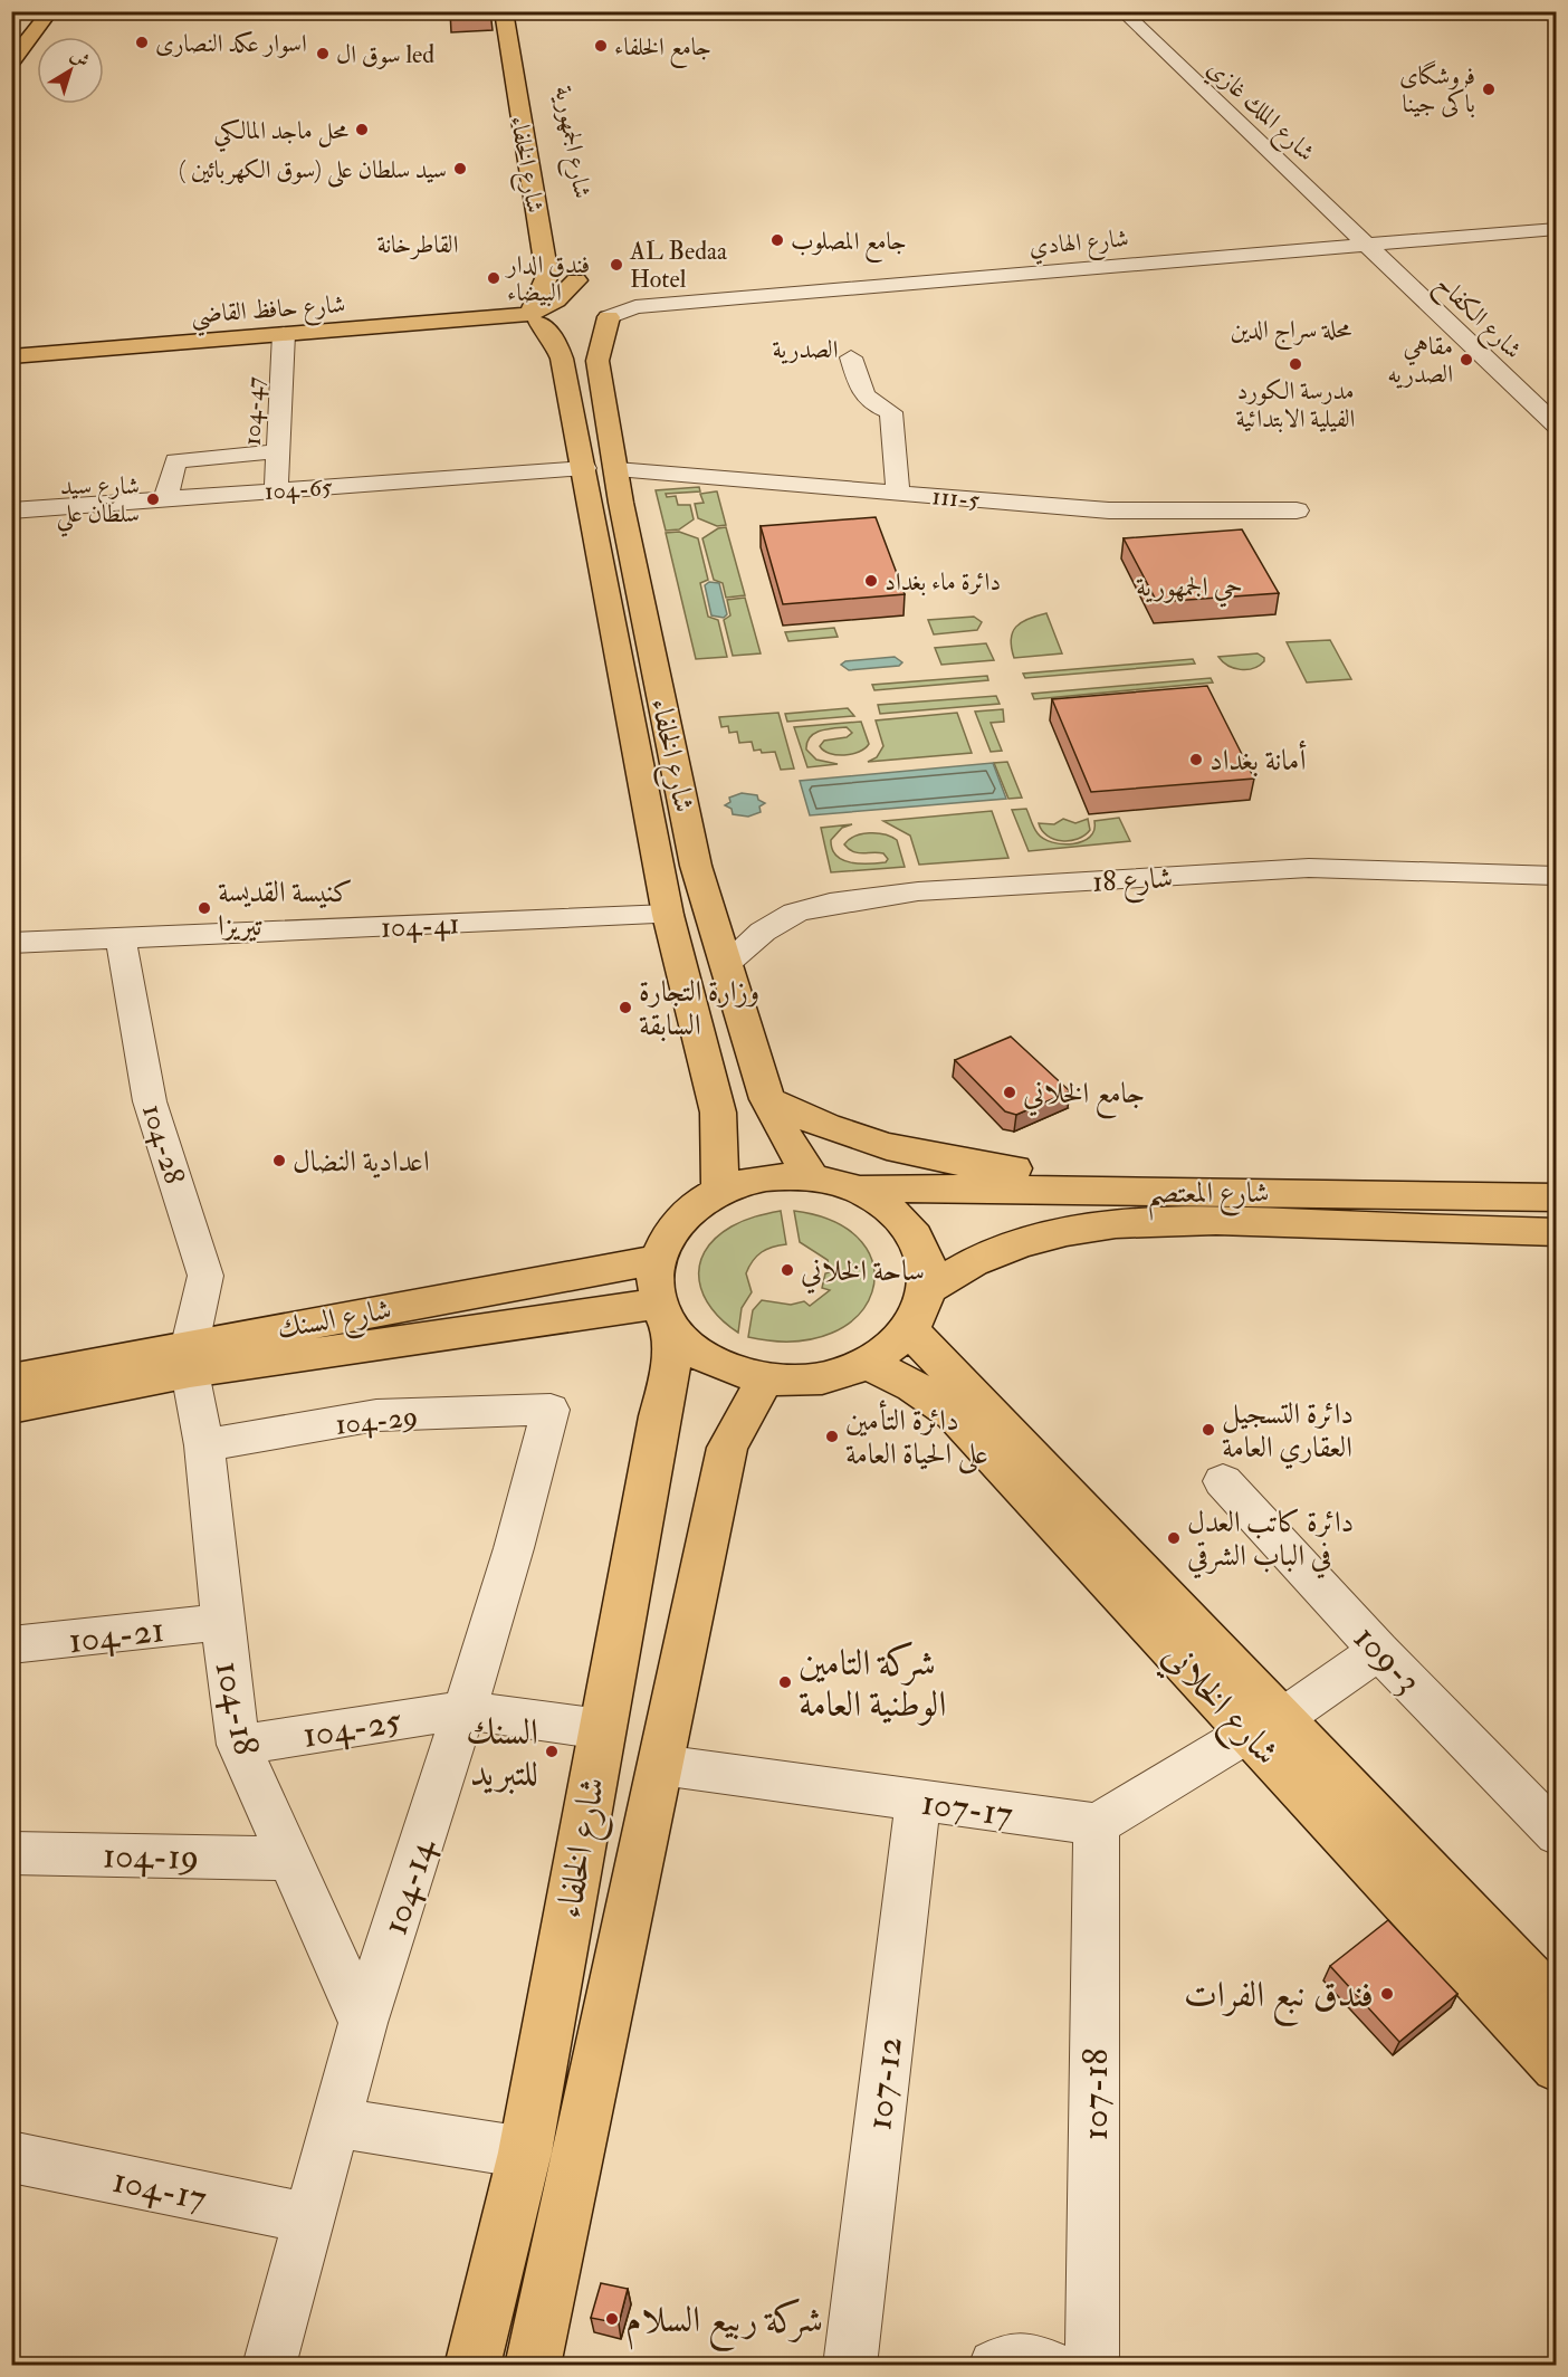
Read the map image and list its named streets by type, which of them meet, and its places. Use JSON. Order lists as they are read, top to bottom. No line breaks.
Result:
{"streets":{"main road":["شارع الخلفاء","شارع حافظ القاضي","شارع المعتصم","شارع السنك","شارع الخلاني"],"street":["شارع الملك غازي","شارع الهادي","شارع الكفاح","104-47","104-65","111-5","شارع 18","104-41","104-28","104-29","104-21","109-3","104-18","104-25","107-17","104-19","104-14","107-12","107-18","104-17"]},"crossings":[["شارع الملك غازي","شارع الهادي"],["شارع الملك غازي","شارع الكفاح"],["شارع الخلفاء","شارع الهادي"],["شارع الخلفاء","شارع حافظ القاضي"],["شارع الخلفاء","104-65"],["شارع الخلفاء","111-5"],["شارع الخلفاء","شارع 18"],["شارع الخلفاء","104-41"],["شارع الخلفاء","شارع المعتصم"],["شارع الخلفاء","شارع السنك"],["شارع الخلفاء","شارع الخلاني"],["شارع الخلفاء","104-25"],["شارع الخلفاء","107-17"],["شارع الهادي","شارع الكفاح"],["شارع حافظ القاضي","104-47"],["104-47","104-65"],["104-41","104-28"],["104-28","شارع السنك"],["104-28","104-18"],["شارع المعتصم","شارع السنك"],["شارع المعتصم","شارع الخلاني"],["شارع السنك","شارع الخلاني"],["شارع السنك","104-18"],["104-29","104-18"],["104-29","104-14"],["104-21","104-18"],["104-18","104-25"],["104-18","104-19"],["104-18","104-14"],["104-25","104-14"],["107-17","107-12"],["107-17","107-18"],["104-14","104-17"]],"districts":["القاطرخانة","محلة سراج الدين","الصدرية","حي الجمهورية"],"places":["اسوار عكد النصارى","جامع الخلفاء","سوق ال led","فروشگاى باكى جينا","محل ماجد المالكي","سيد سلطان على (سوق الكهربائين )","جامع المصلوب","AL Bedaa Hotel","فندق الدار البيضاء","مقاهي الصدريه","مدرسة الكورد الفيلية الابتدائية","شارع سيد سلطان علي","دائرة ماء بغداد","أمانة بغداد","كنيسة القديسة تيريزا","وزارة التجارة السابقة","جامع الخلاني","اعدادية النضال","ساحة الخلاني","دائرة التسجيل العقاري العامة","دائرة التأمين على الحياة العامة","دائرة كاتب العدل في الباب الشرقي","شركة التامين الوطنية العامة","السنك للتبريد","فندق نبع الفرات","شركة ربيع السلام"],"north":"top right"}
